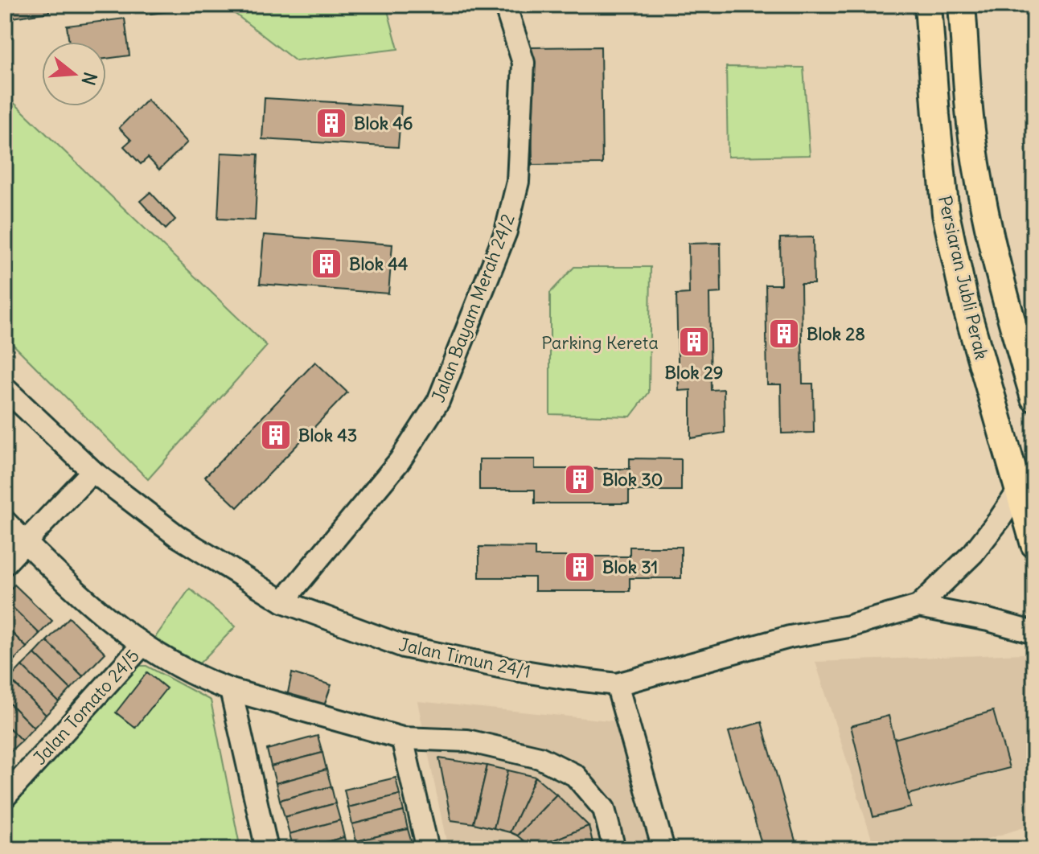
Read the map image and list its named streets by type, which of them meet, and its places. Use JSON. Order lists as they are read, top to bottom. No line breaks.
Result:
{"streets":{"main road":["Persiaran Jubli Perak"],"street":["Jalan Bayam Merah 24/2","Jalan Timun 24/1","Jalan Tomato 24/5"]},"crossings":[["Jalan Bayam Merah 24/2","Jalan Timun 24/1"]],"parks":["Parking Kereta"],"places":{"building":["Blok 46","Blok 44","Blok 28","Blok 29","Blok 43","Blok 30","Blok 31"]},"north":"right"}
